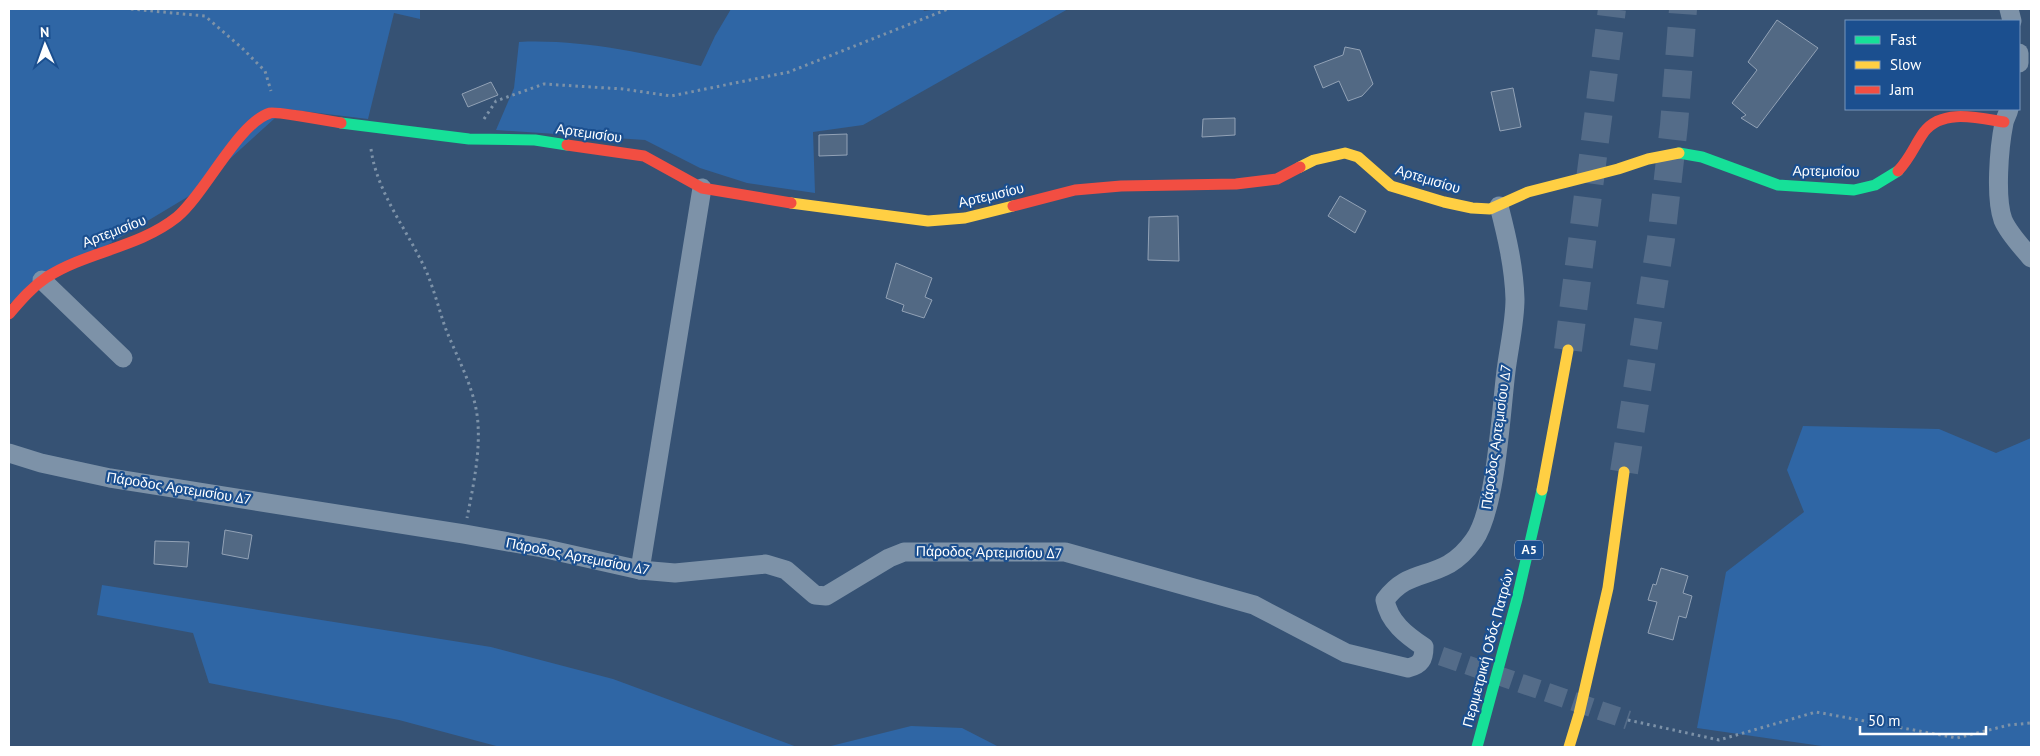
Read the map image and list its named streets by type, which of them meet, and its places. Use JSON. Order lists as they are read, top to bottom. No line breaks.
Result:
{"streets":{"main road":["Αρτεμισίου","Α5","Περιμετρική Οδός Πατρών"],"street":["Πάροδος Αρτεμισίου Δ7"]},"crossings":[["Αρτεμισίου","Πάροδος Αρτεμισίου Δ7"]],"legend":["Fast","Slow","Jam"],"scale_bar":"50 m","north":"top"}
